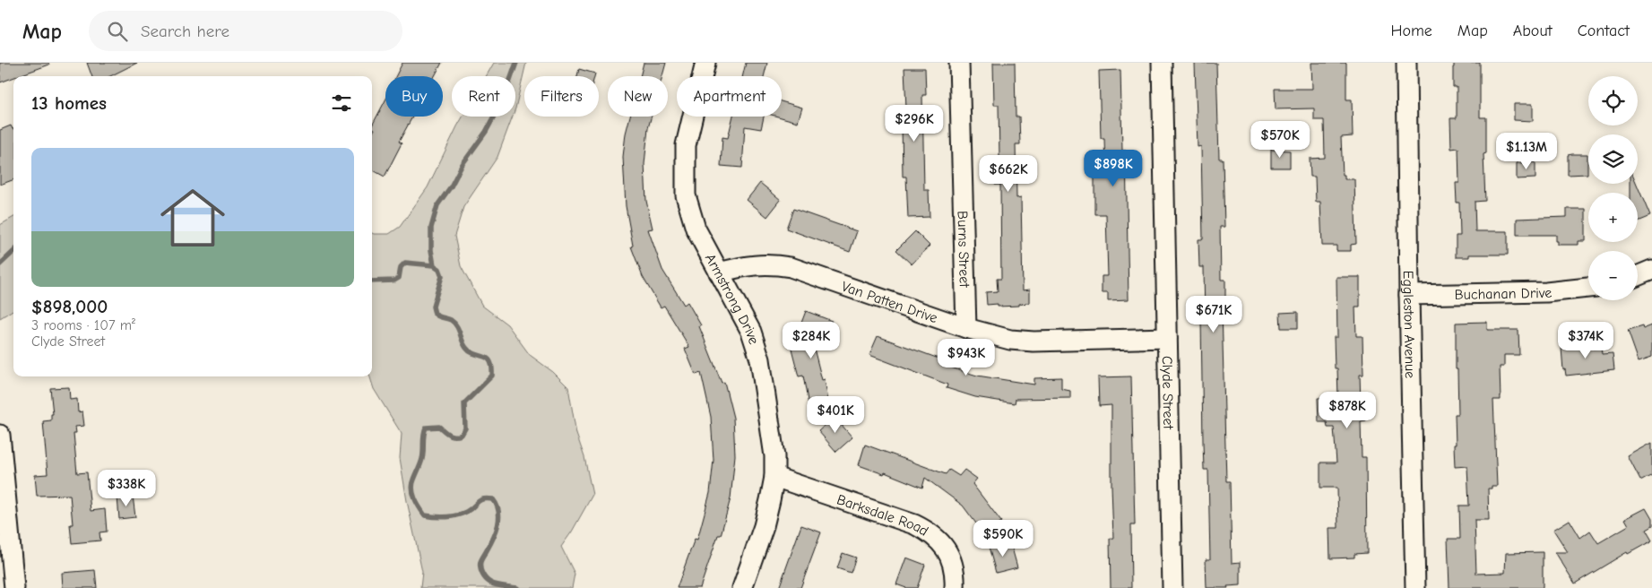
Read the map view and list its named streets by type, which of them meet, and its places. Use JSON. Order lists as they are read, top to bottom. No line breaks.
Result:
{"streets":{"street":["Burns Street","Buchanan Drive","Armstrong Drive","Van Patten Drive","Eggleston Avenue","Clyde Street","Barksdale Road"]},"crossings":[["Burns Street","Van Patten Drive"],["Buchanan Drive","Eggleston Avenue"],["Armstrong Drive","Van Patten Drive"],["Armstrong Drive","Barksdale Road"],["Van Patten Drive","Clyde Street"]],"page":{"header":"Map","search":"Search here","nav":["Home","Map","About","Contact"],"map_buttons":["+","−"],"chip":["Buy","Rent","Filters","New","Apartment"],"heading":"13 homes","price":["$296K","$570K","$1.13M","$898K","$662K","$671K","$284K","$374K","$943K","$878K","$401K","$338K","$590K"],"list":[{"name":"$898,000","note":"3 rooms · 107 m² · Clyde Street"}]}}
